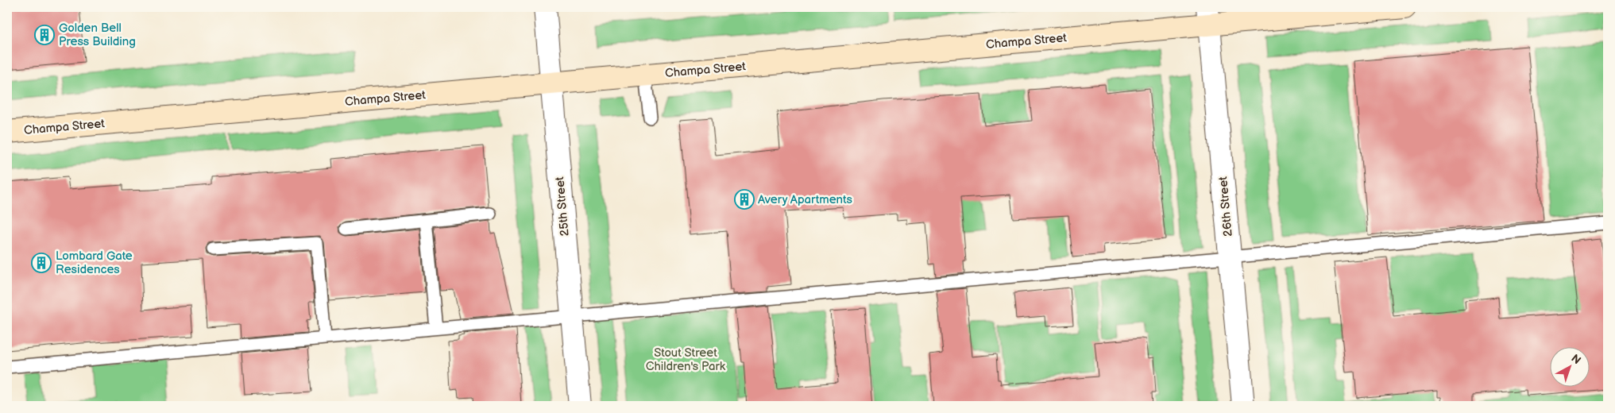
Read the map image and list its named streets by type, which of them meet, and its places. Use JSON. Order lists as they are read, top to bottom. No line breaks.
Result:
{"streets":{"main road":["Champa Street"],"street":["25th Street","26th Street"]},"crossings":[["Champa Street","25th Street"],["Champa Street","26th Street"]],"parks":["Stout Street Children's Park"],"places":{"building":["Golden Bell Press Building","Avery Apartments","Lombard Gate Residences"]},"north":"top right"}
